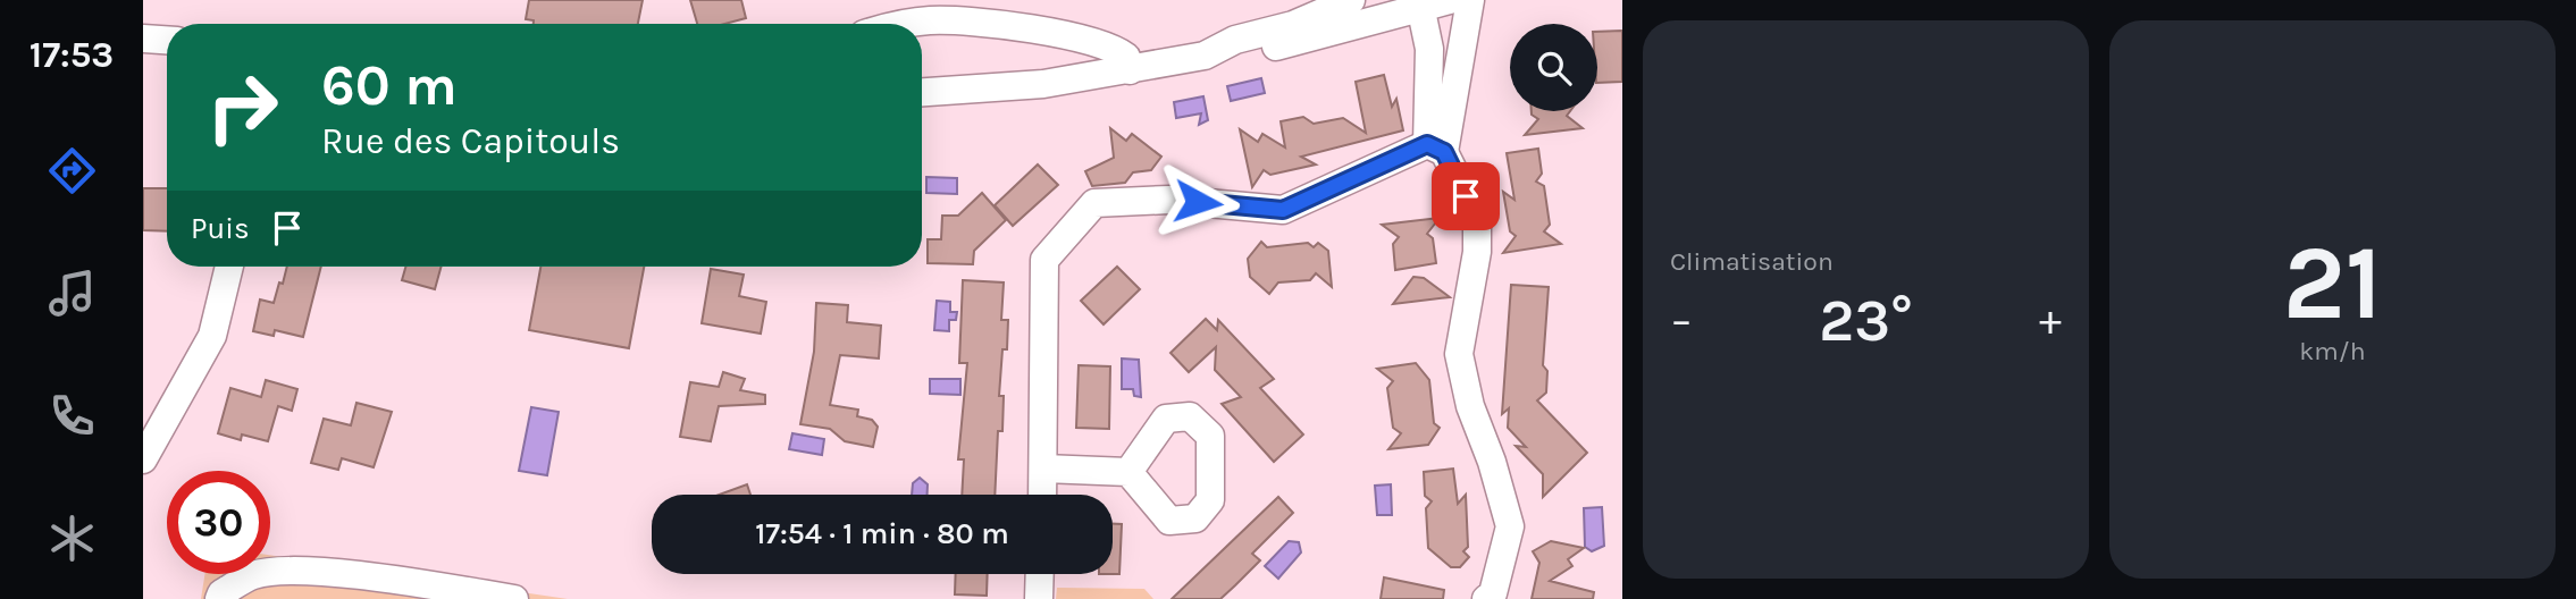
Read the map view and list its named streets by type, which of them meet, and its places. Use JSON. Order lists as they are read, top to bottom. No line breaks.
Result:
{"page":{"tabs":"17:53","tile":["Climatisation",["21","km/h"]],"turn":["60 m","Rue des Capitouls"],"then":"Puis","heat":["−","23°","+"],"limit":"30","trip":"17:54 · 1 min · 80 m"}}
